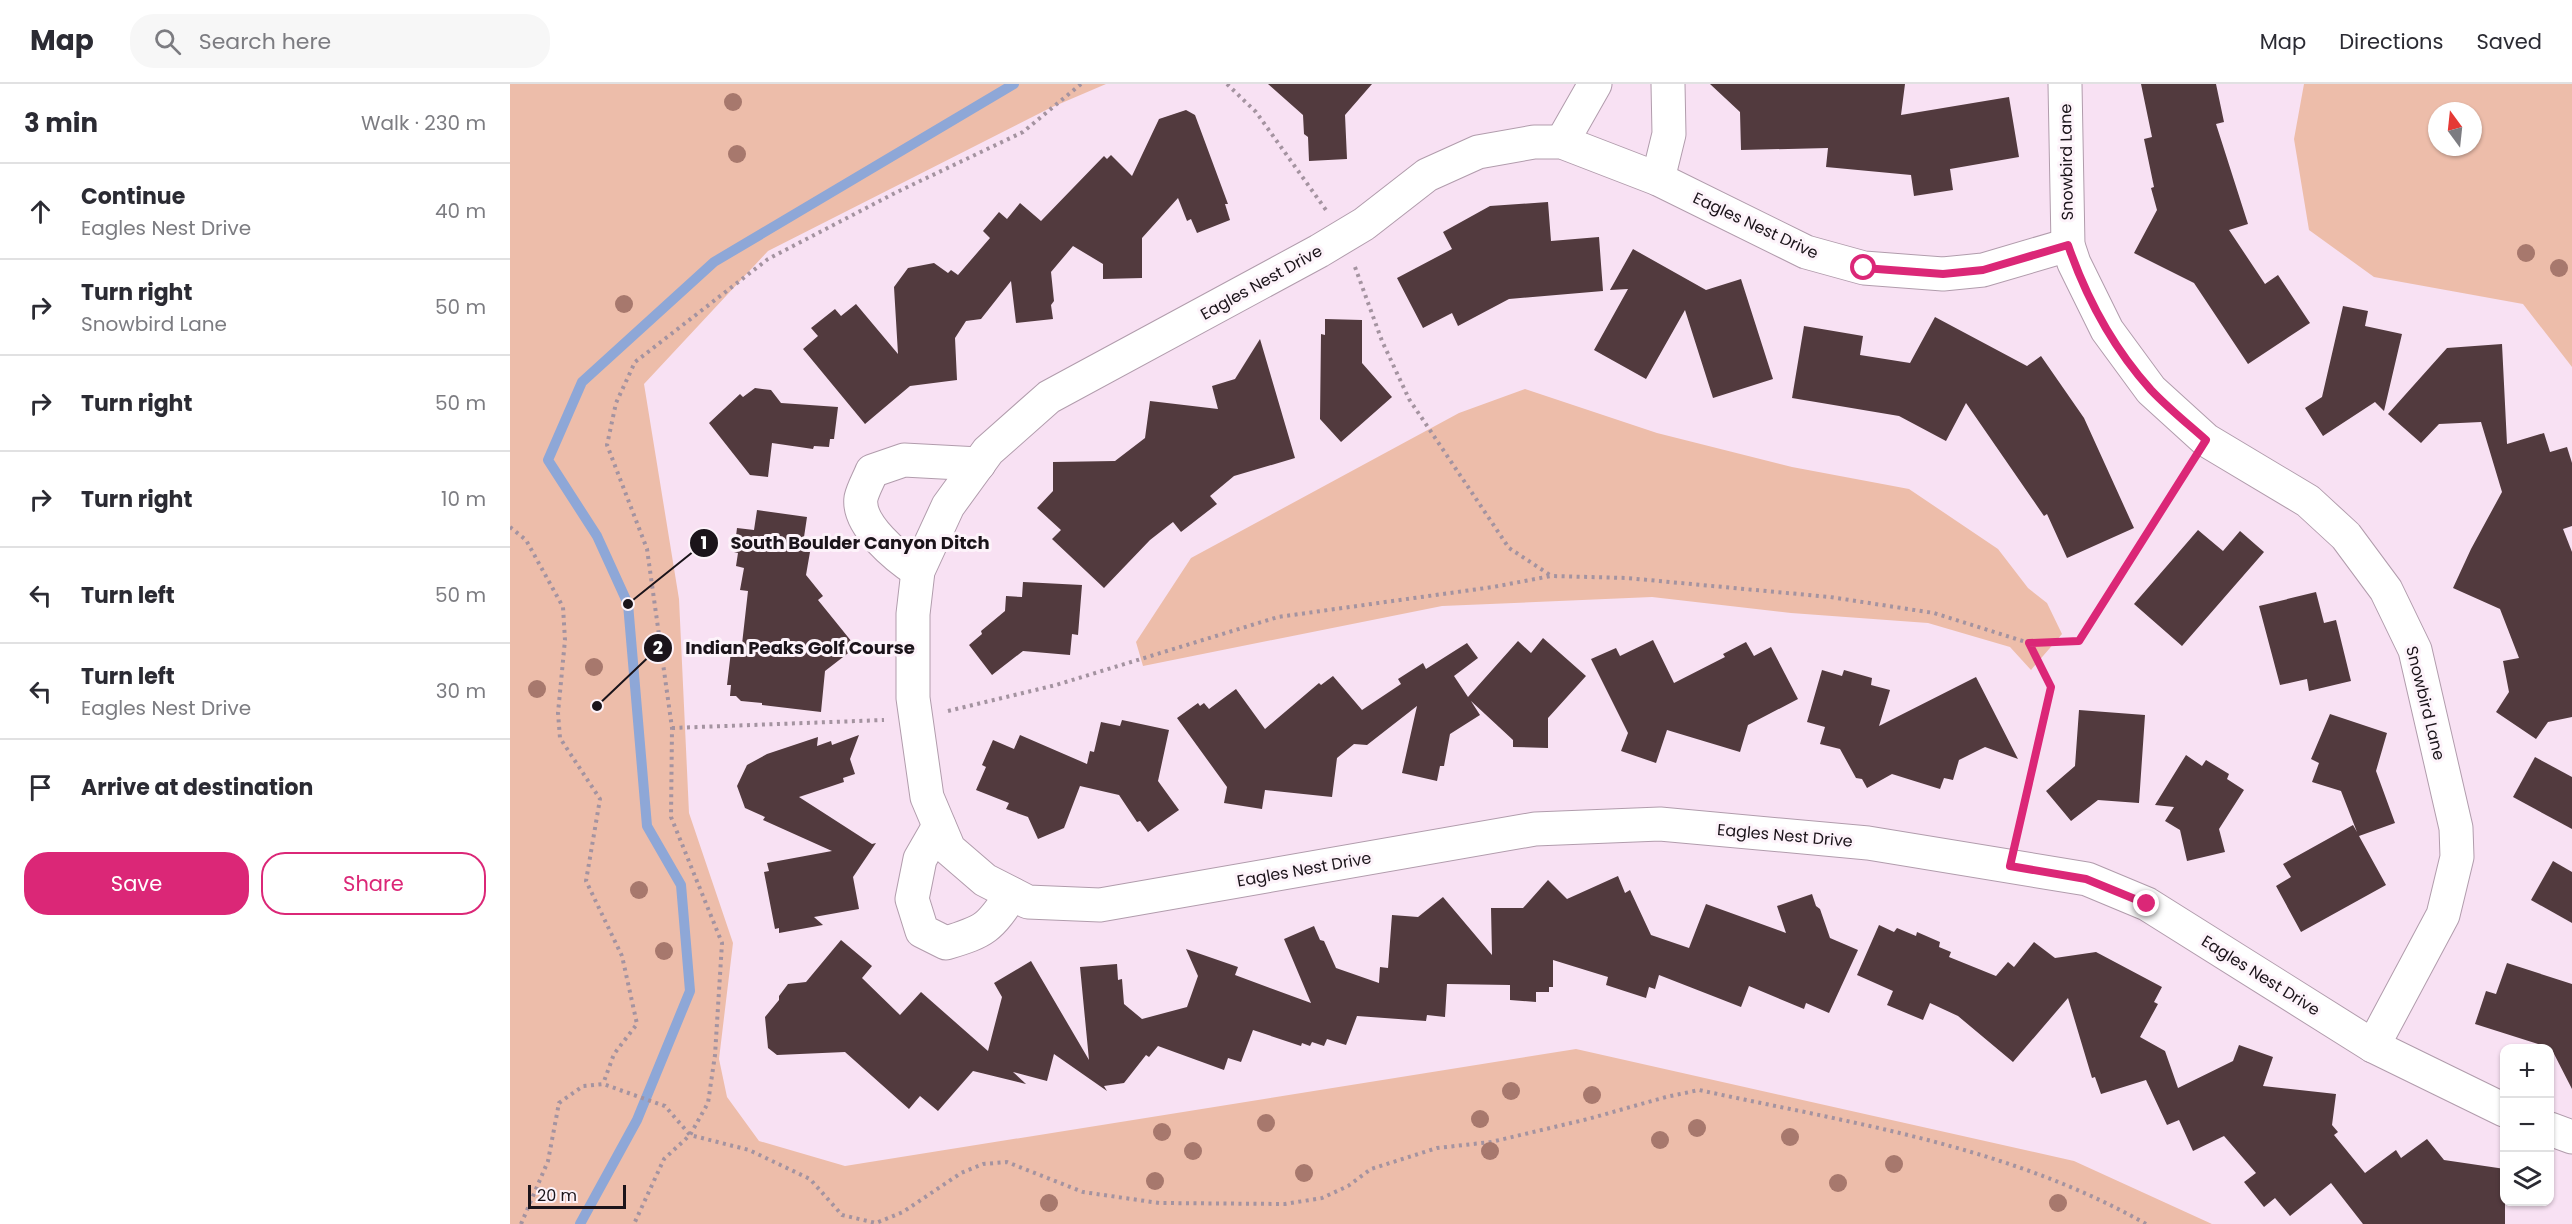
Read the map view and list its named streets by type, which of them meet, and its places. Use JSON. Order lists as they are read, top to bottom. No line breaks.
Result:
{"streets":{"street":["Snowbird Lane","Eagles Nest Drive"]},"crossings":[["Snowbird Lane","Eagles Nest Drive"]],"places":["South Boulder Canyon Ditch","Indian Peaks Golf Course"],"scale_bar":"20 m","north":"top","page":{"header":"Map","search":"Search here","nav":["Map","Directions","Saved"],"heading":["3 min","Walk · 230 m"],"list":[["Continue","Eagles Nest Drive","40 m"],["Turn right","Snowbird Lane","50 m"],["Turn right","50 m"],["Turn right","10 m"],["Turn left","50 m"],["Turn left","Eagles Nest Drive","30 m"],"Arrive at destination"],"buttons":["Save","Share"],"map_buttons":["+","−"],"scale":"20 m"}}
